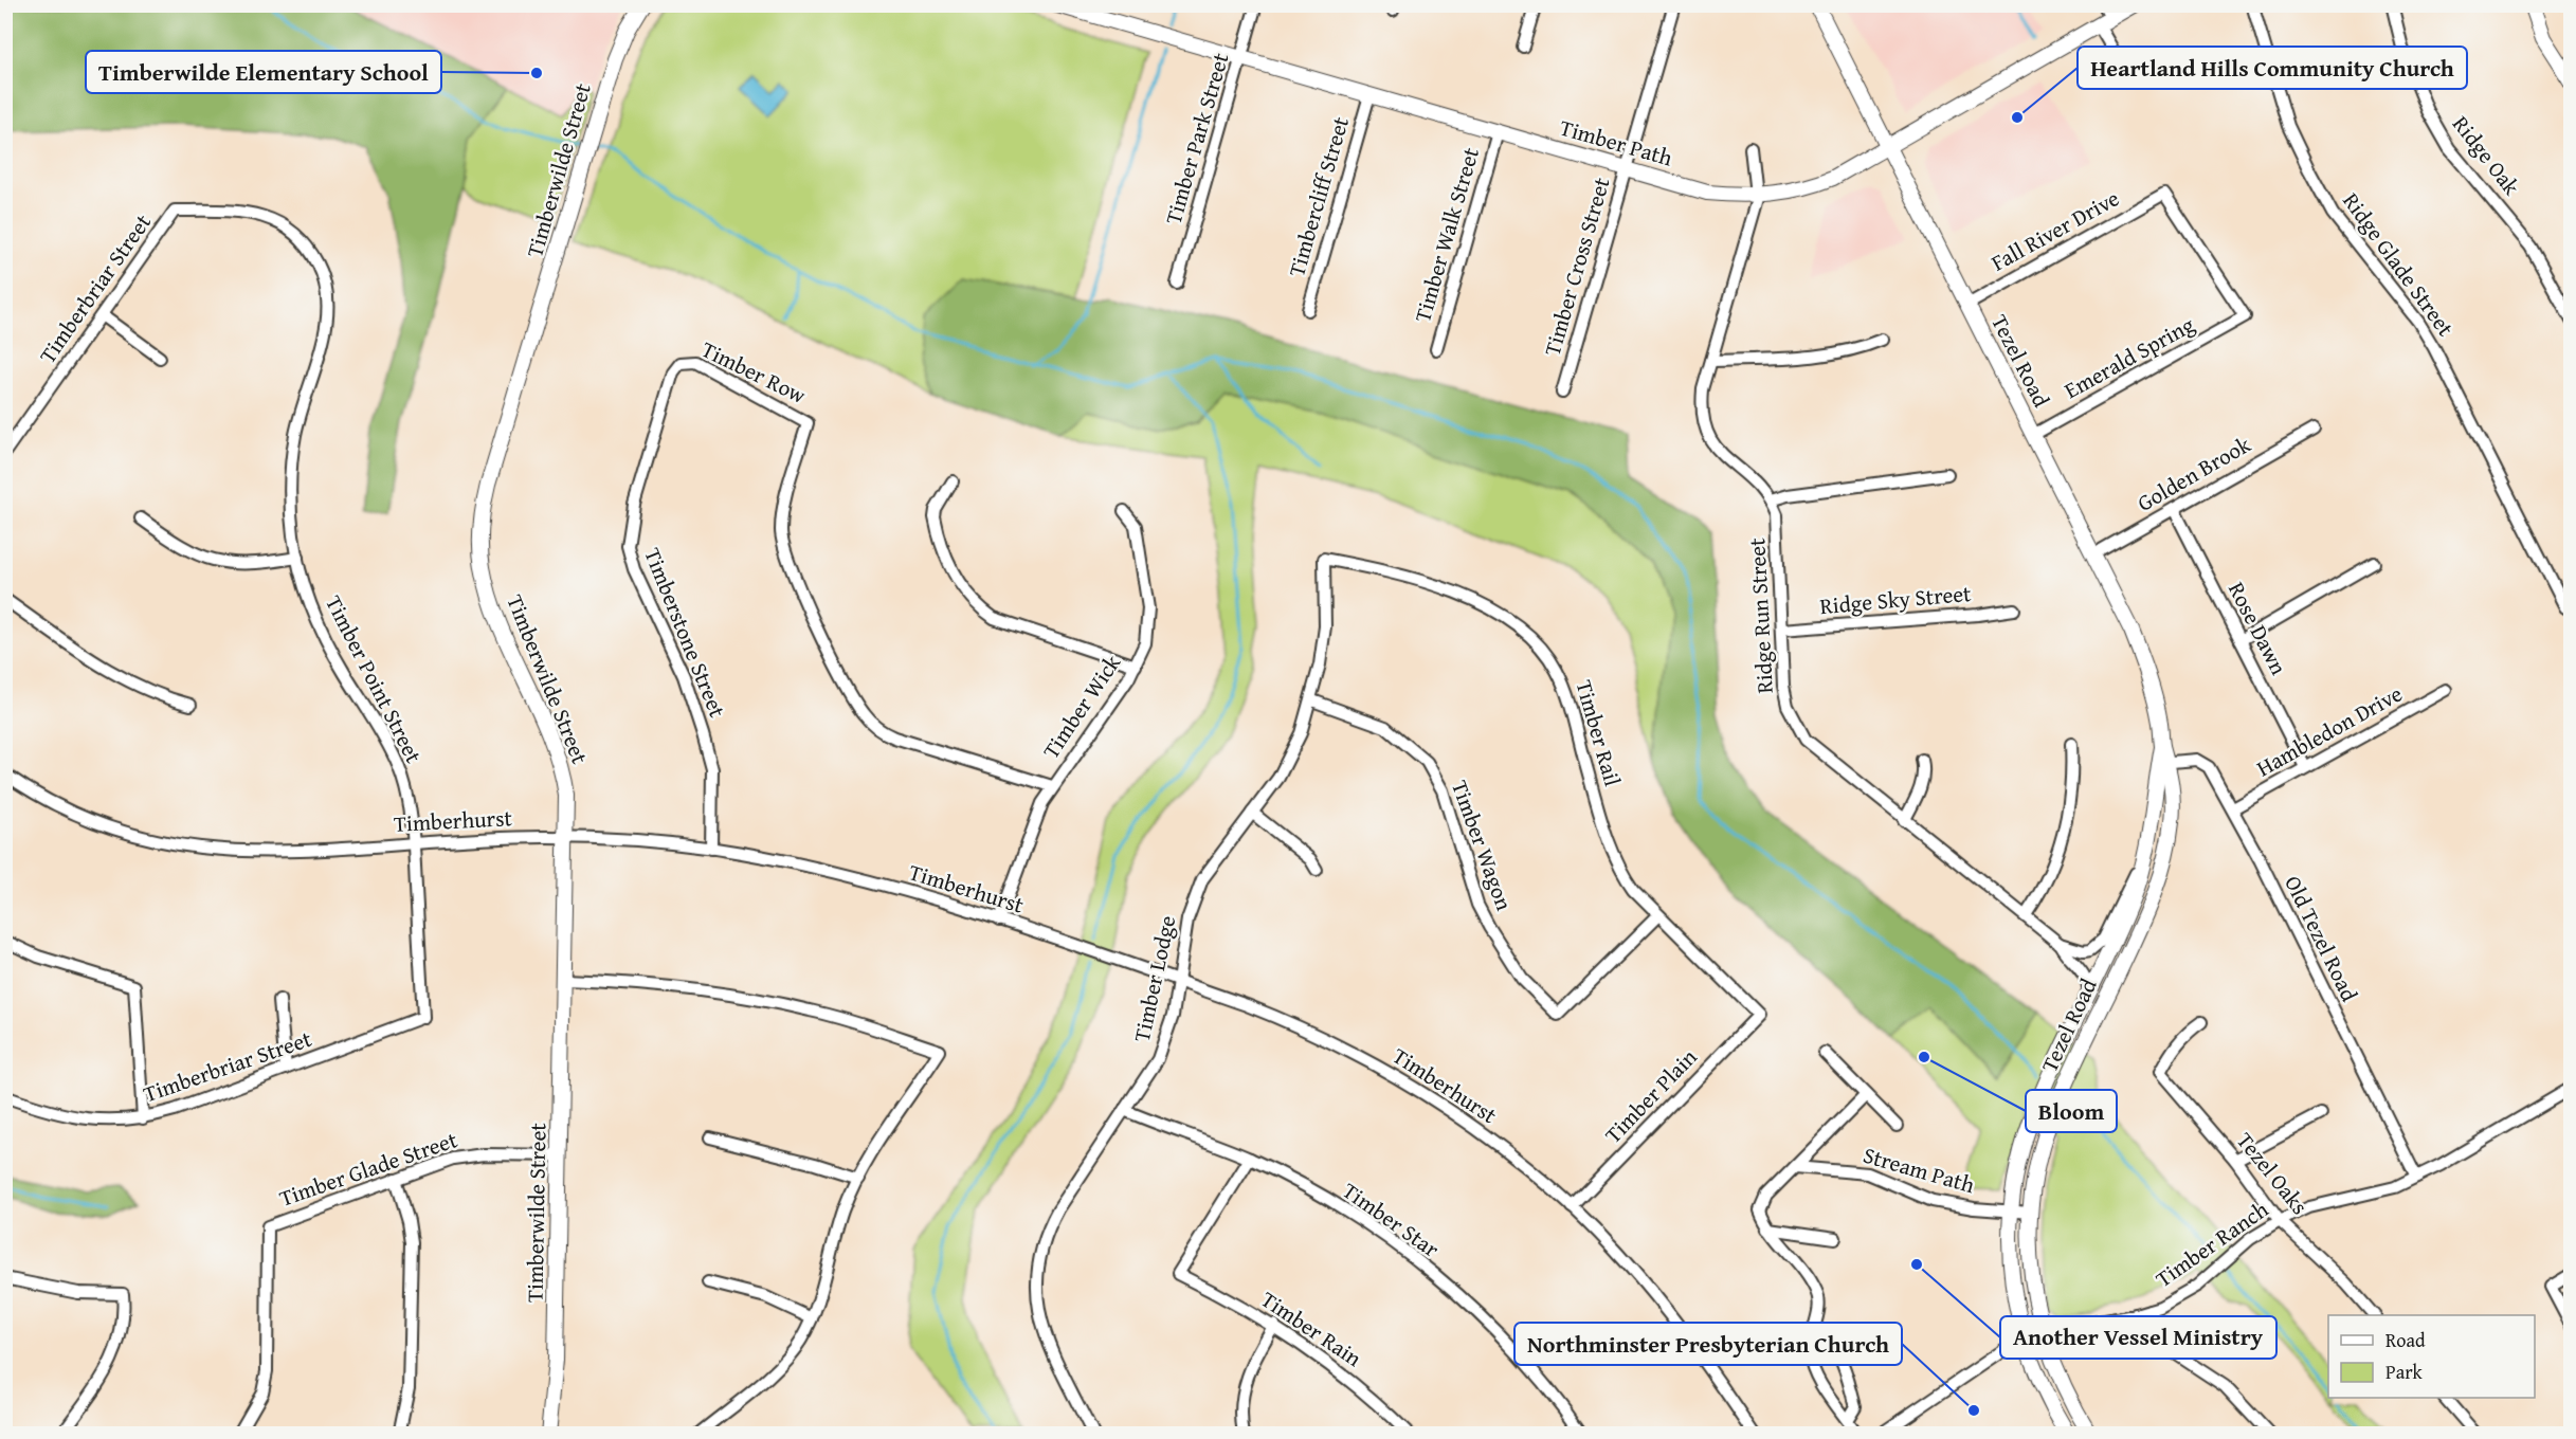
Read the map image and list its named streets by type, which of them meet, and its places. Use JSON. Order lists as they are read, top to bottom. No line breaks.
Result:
{"streets":{"street":["Timber Park Street","Timber Path","Ridge Oak","Timberwilde Street","Timbercliff Street","Fall River Drive","Timber Walk Street","Ridge Glade Street","Timber Cross Street","Timberbriar Street","Emerald Spring","Tezel Road","Timber Row","Golden Brook","Ridge Sky Street","Ridge Run Street","Rose Dawn","Timberstone Street","Timber Point Street","Timber Wick","Hambledon Drive","Timber Rail","Timberhurst","Timber Wagon","Old Tezel Road","Timber Lodge","Timber Plain","Timber Glade Street","Stream Path","Tezel Oaks","Timber Star","Timber Ranch","Timber Rain"]},"crossings":[["Timber Park Street","Timber Path"],["Timber Path","Timbercliff Street"],["Timber Path","Timber Walk Street"],["Timber Path","Timber Cross Street"],["Timber Path","Tezel Road"],["Timber Path","Ridge Run Street"],["Timberwilde Street","Timberhurst"],["Timberwilde Street","Timber Glade Street"],["Fall River Drive","Emerald Spring"],["Fall River Drive","Tezel Road"],["Timberbriar Street","Timber Point Street"],["Emerald Spring","Tezel Road"],["Tezel Road","Golden Brook"],["Tezel Road","Ridge Run Street"],["Tezel Road","Old Tezel Road"],["Tezel Road","Stream Path"],["Tezel Road","Timber Ranch"],["Timber Row","Timberstone Street"],["Timber Row","Timber Wick"],["Golden Brook","Rose Dawn"],["Ridge Sky Street","Ridge Run Street"],["Rose Dawn","Hambledon Drive"],["Timberstone Street","Timberhurst"],["Timber Point Street","Timberhurst"],["Timber Wick","Timberhurst"],["Hambledon Drive","Old Tezel Road"],["Timber Rail","Timber Wagon"],["Timber Rail","Timber Lodge"],["Timber Rail","Timber Plain"],["Timberhurst","Timber Lodge"],["Timberhurst","Timber Plain"],["Timber Wagon","Timber Lodge"],["Old Tezel Road","Timber Ranch"],["Timber Lodge","Timber Star"],["Tezel Oaks","Timber Ranch"],["Timber Star","Timber Rain"]],"places":["Timberwilde Elementary School","Heartland Hills Community Church","Bloom","Another Vessel Ministry","Northminster Presbyterian Church"],"legend":["Road","Park"]}
